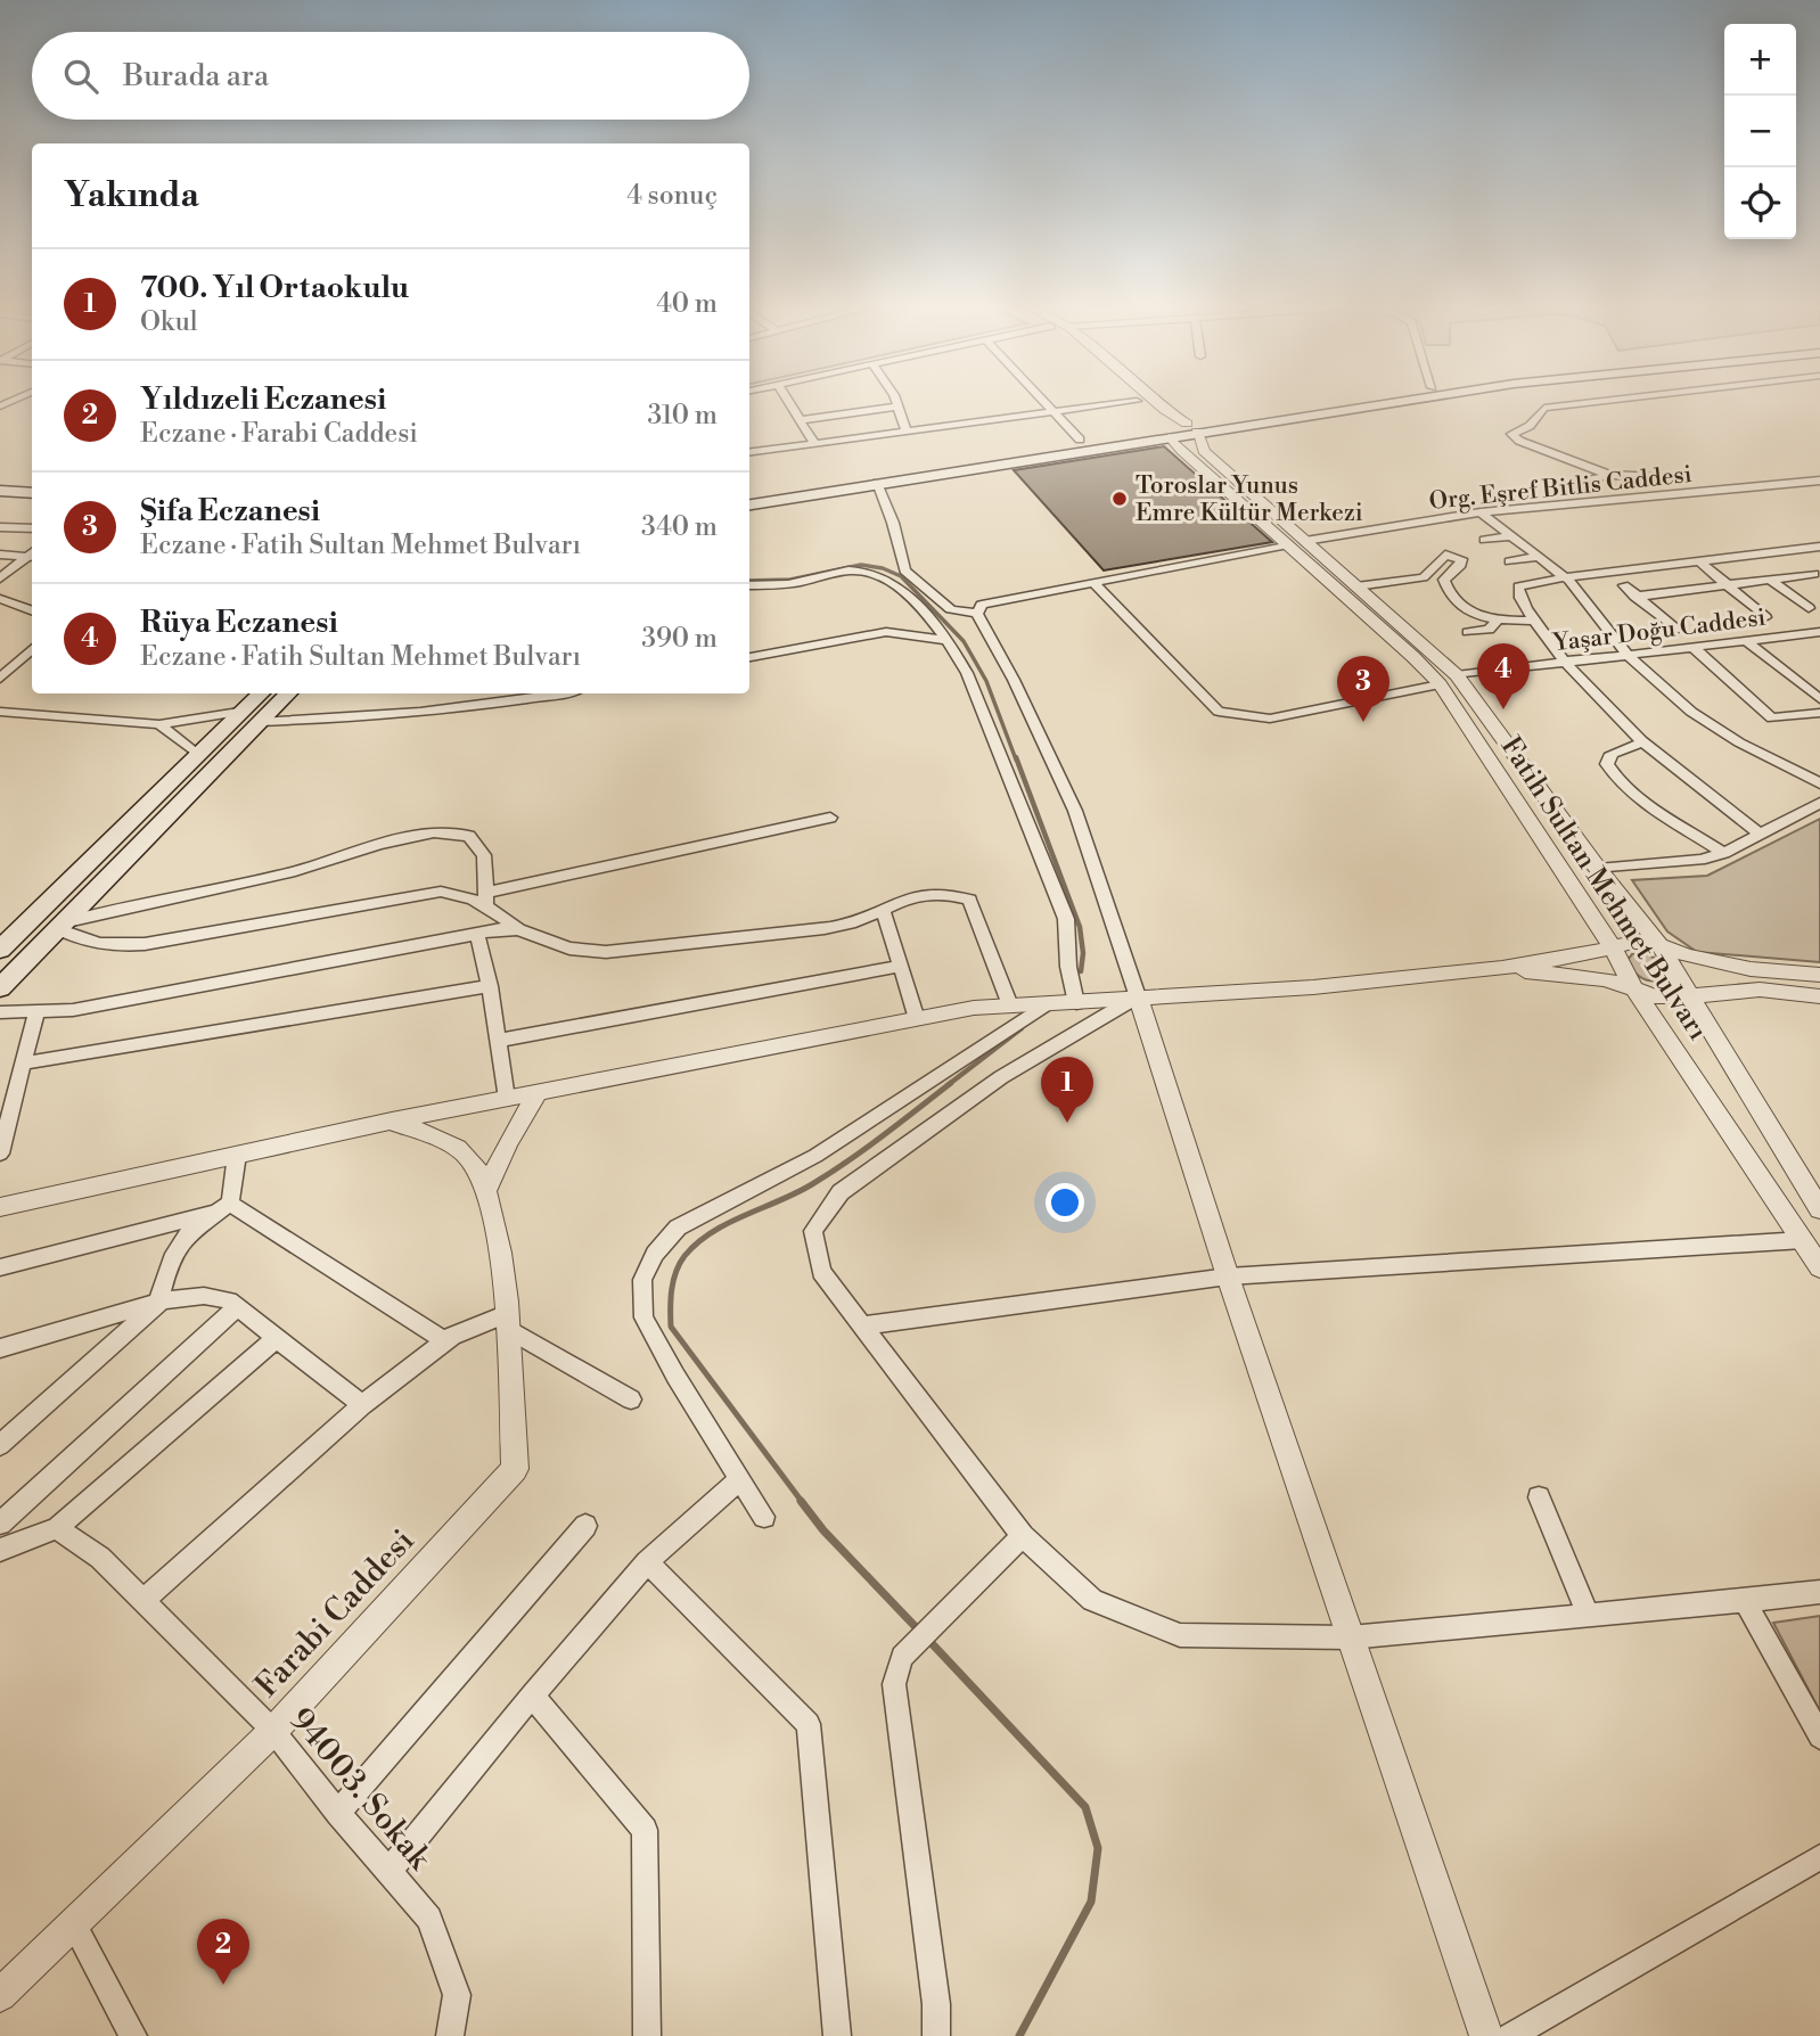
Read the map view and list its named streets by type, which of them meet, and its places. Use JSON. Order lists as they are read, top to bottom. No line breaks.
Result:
{"streets":{"street":["Org. Eşref Bitlis Caddesi","Yaşar Doğu Caddesi","Fatih Sultan Mehmet Bulvarı","Farabi Caddesi","94003. Sokak"]},"crossings":[["Org. Eşref Bitlis Caddesi","Fatih Sultan Mehmet Bulvarı"],["Yaşar Doğu Caddesi","Fatih Sultan Mehmet Bulvarı"],["Farabi Caddesi","94003. Sokak"]],"places":["Toroslar Yunus Emre Kültür Merkezi"],"page":{"map_buttons":["+","−"],"search":"Burada ara","heading":["Yakında","4 sonuç"],"list":[{"mark":"1","name":"700. Yıl Ortaokulu","note":"Okul","value":"40 m"},{"mark":"2","name":"Yıldızeli Eczanesi","note":"Eczane · Farabi Caddesi","value":"310 m"},{"mark":"3","name":"Şifa Eczanesi","note":"Eczane · Fatih Sultan Mehmet Bulvarı","value":"340 m"},{"mark":"4","name":"Rüya Eczanesi","note":"Eczane · Fatih Sultan Mehmet Bulvarı","value":"390 m"}],"pins":["4","3","1","2"]}}
